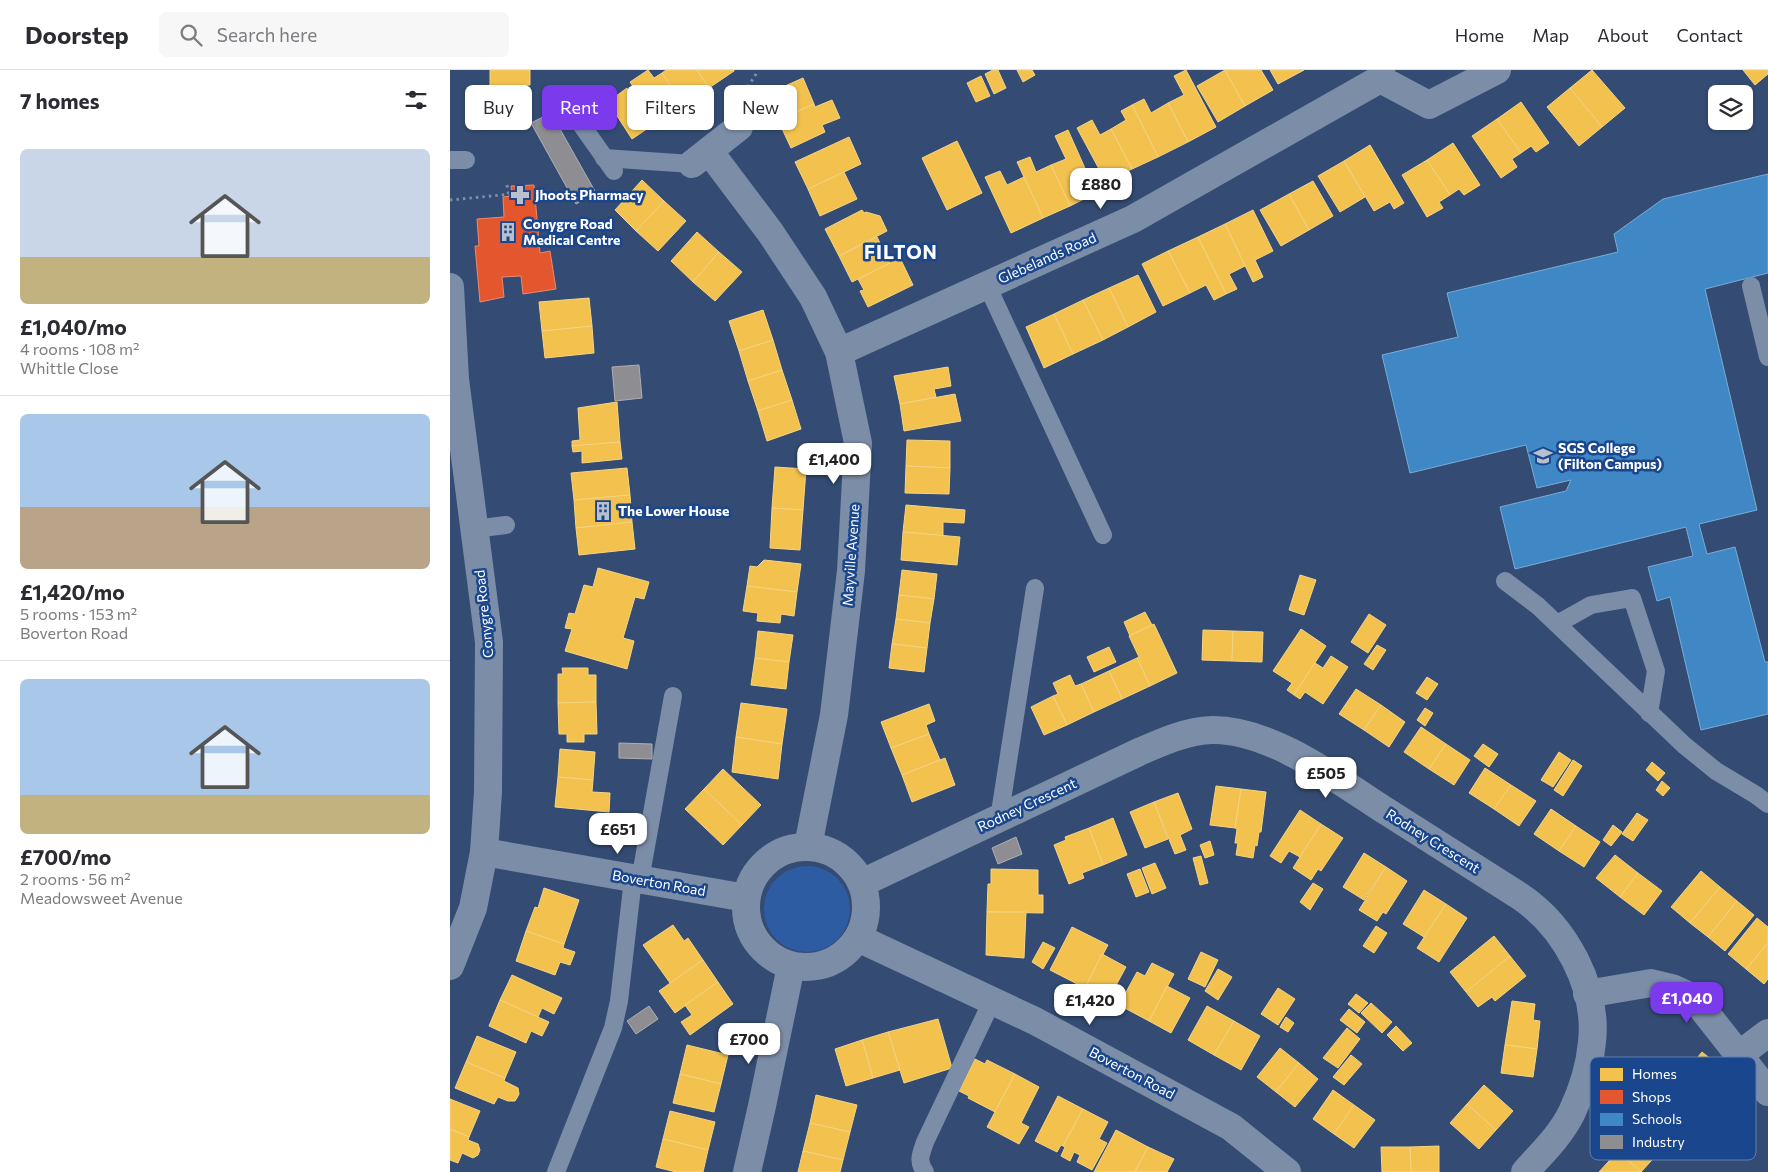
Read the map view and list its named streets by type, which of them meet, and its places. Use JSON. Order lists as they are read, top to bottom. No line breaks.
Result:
{"streets":{"street":["Glebelands Road","Mayville Avenue","Conygre Road","Rodney Crescent","Boverton Road"]},"crossings":[["Glebelands Road","Mayville Avenue"],["Mayville Avenue","Rodney Crescent"],["Mayville Avenue","Boverton Road"],["Conygre Road","Boverton Road"],["Rodney Crescent","Boverton Road"]],"districts":["FILTON"],"places":{"pharmacy":["Jhoots Pharmacy"],"building":["Conygre Road Medical Centre","The Lower House"],"school or university":["SGS College (Filton Campus)"]},"legend":["Homes","Shops","Schools","Industry"],"page":{"header":"Doorstep","search":"Search here","nav":["Home","Map","About","Contact"],"heading":"7 homes","chip":["Buy","Rent","Filters","New"],"list":[{"name":"£1,040/mo","note":"4 rooms · 108 m² · Whittle Close"},{"name":"£1,420/mo","note":"5 rooms · 153 m² · Boverton Road"},{"name":"£700/mo","note":"2 rooms · 56 m² · Meadowsweet Avenue"}],"price":["£880","£1,400","£505","£651","£1,040","£1,420","£700"]}}
